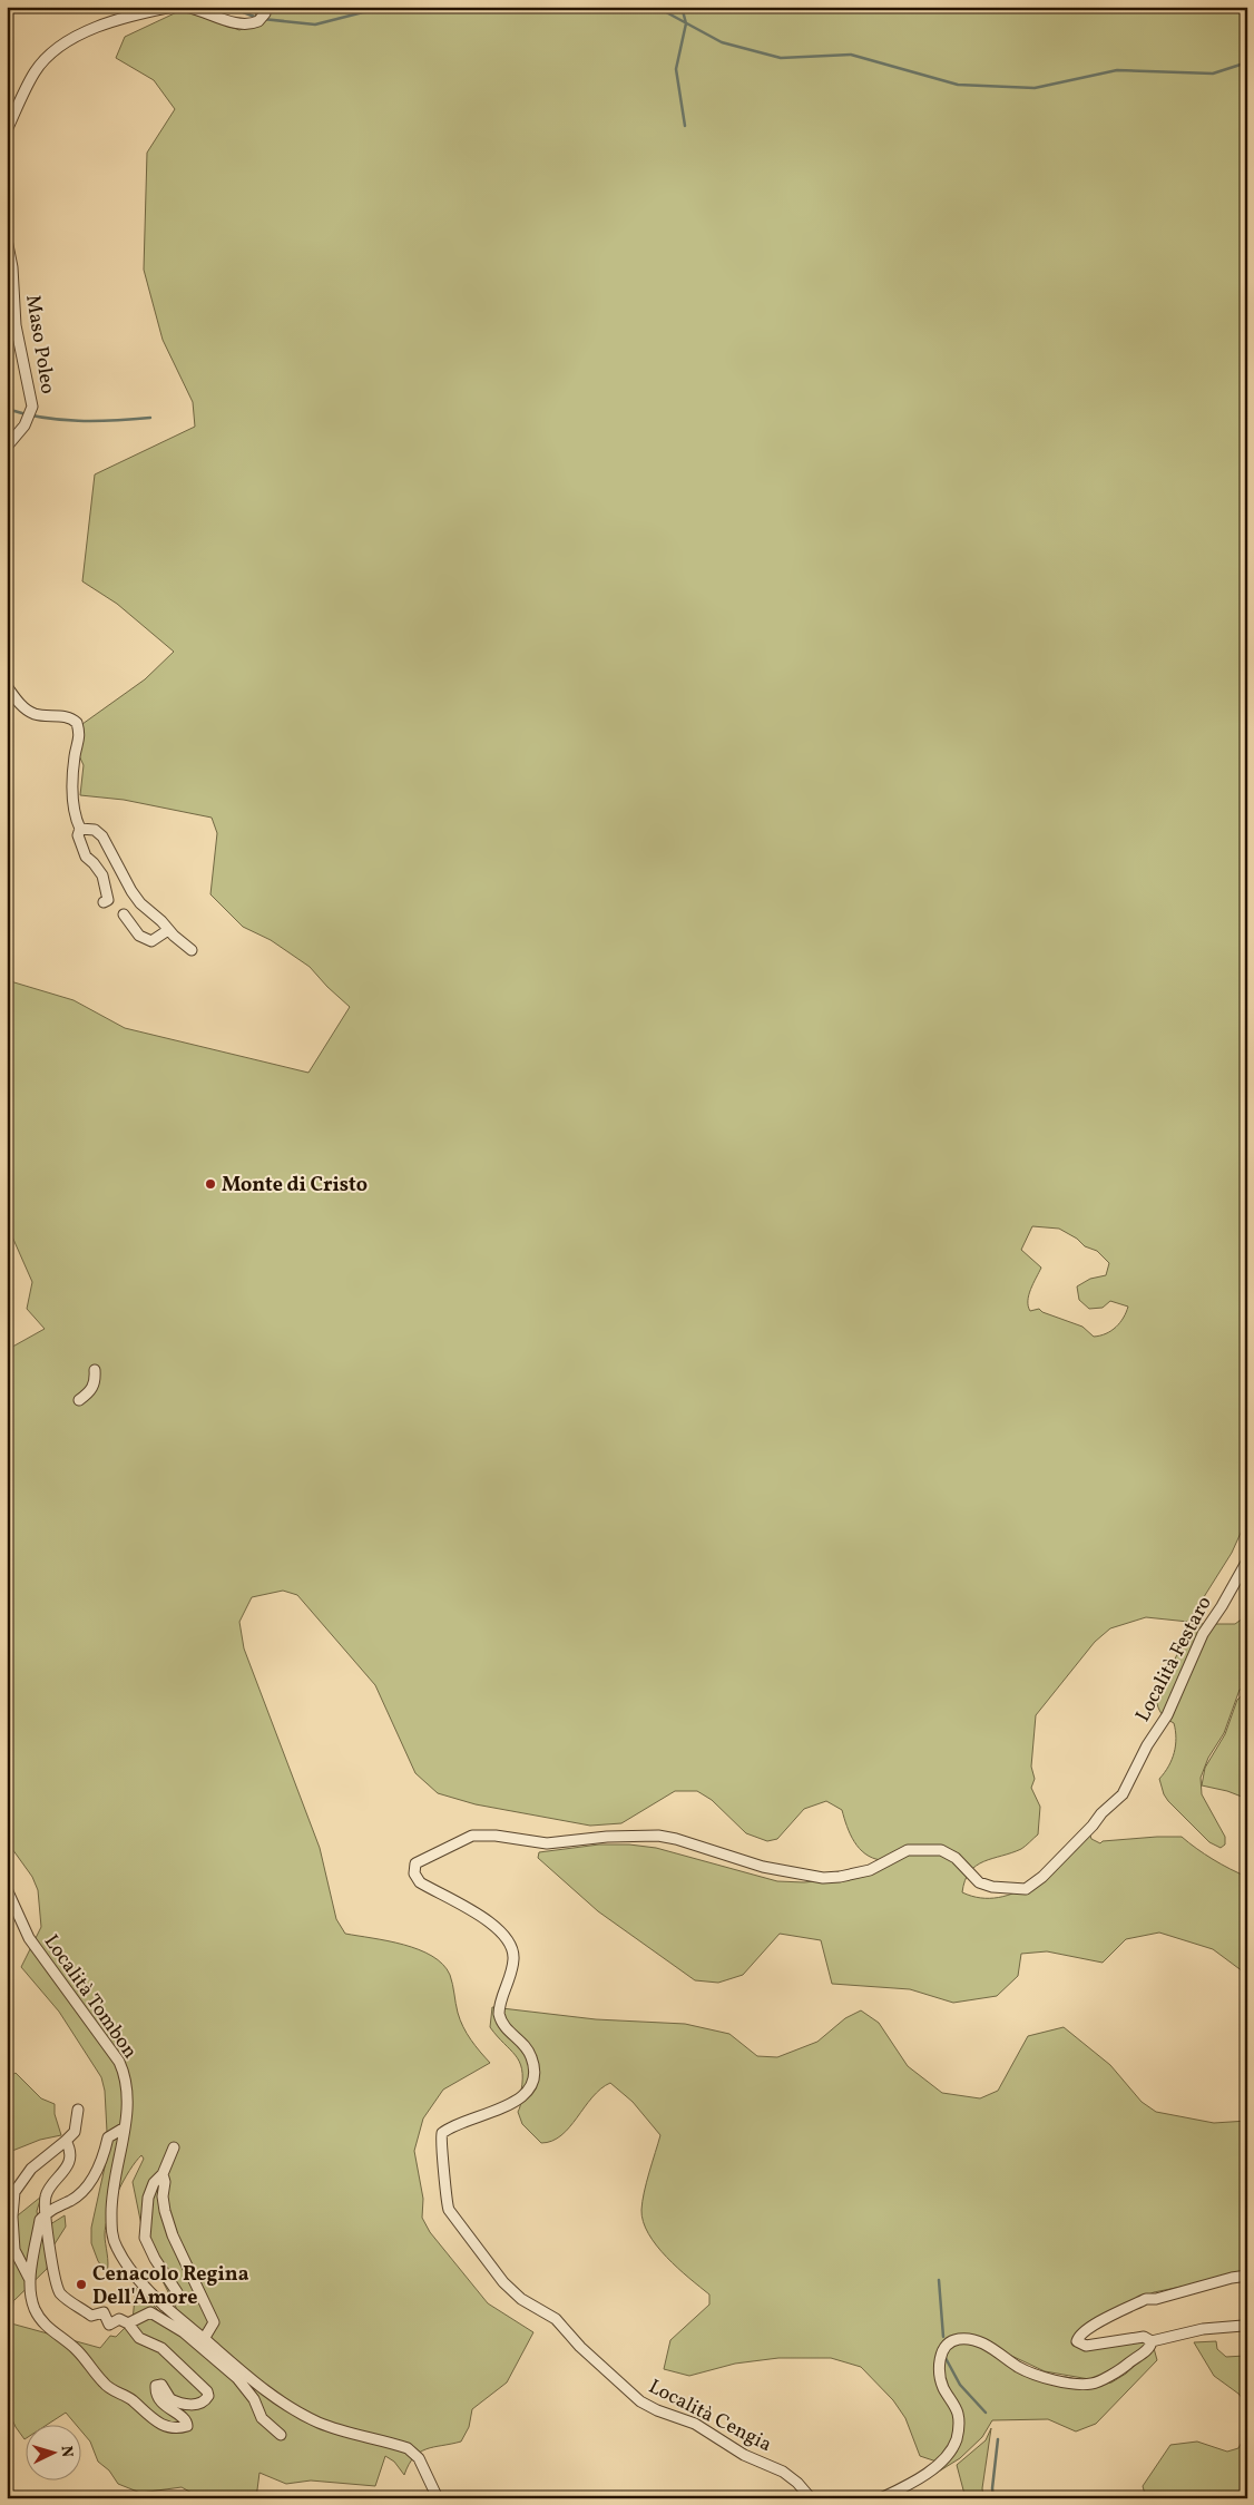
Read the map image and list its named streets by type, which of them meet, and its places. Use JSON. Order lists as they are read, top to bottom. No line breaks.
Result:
{"streets":{"street":["Maso Poleo","Località Festaro","Località Tombon","Località Cengia"]},"crossings":[["Località Festaro","Località Cengia"]],"places":["Monte di Cristo","Cenacolo Regina Dell'Amore"],"north":"right"}
